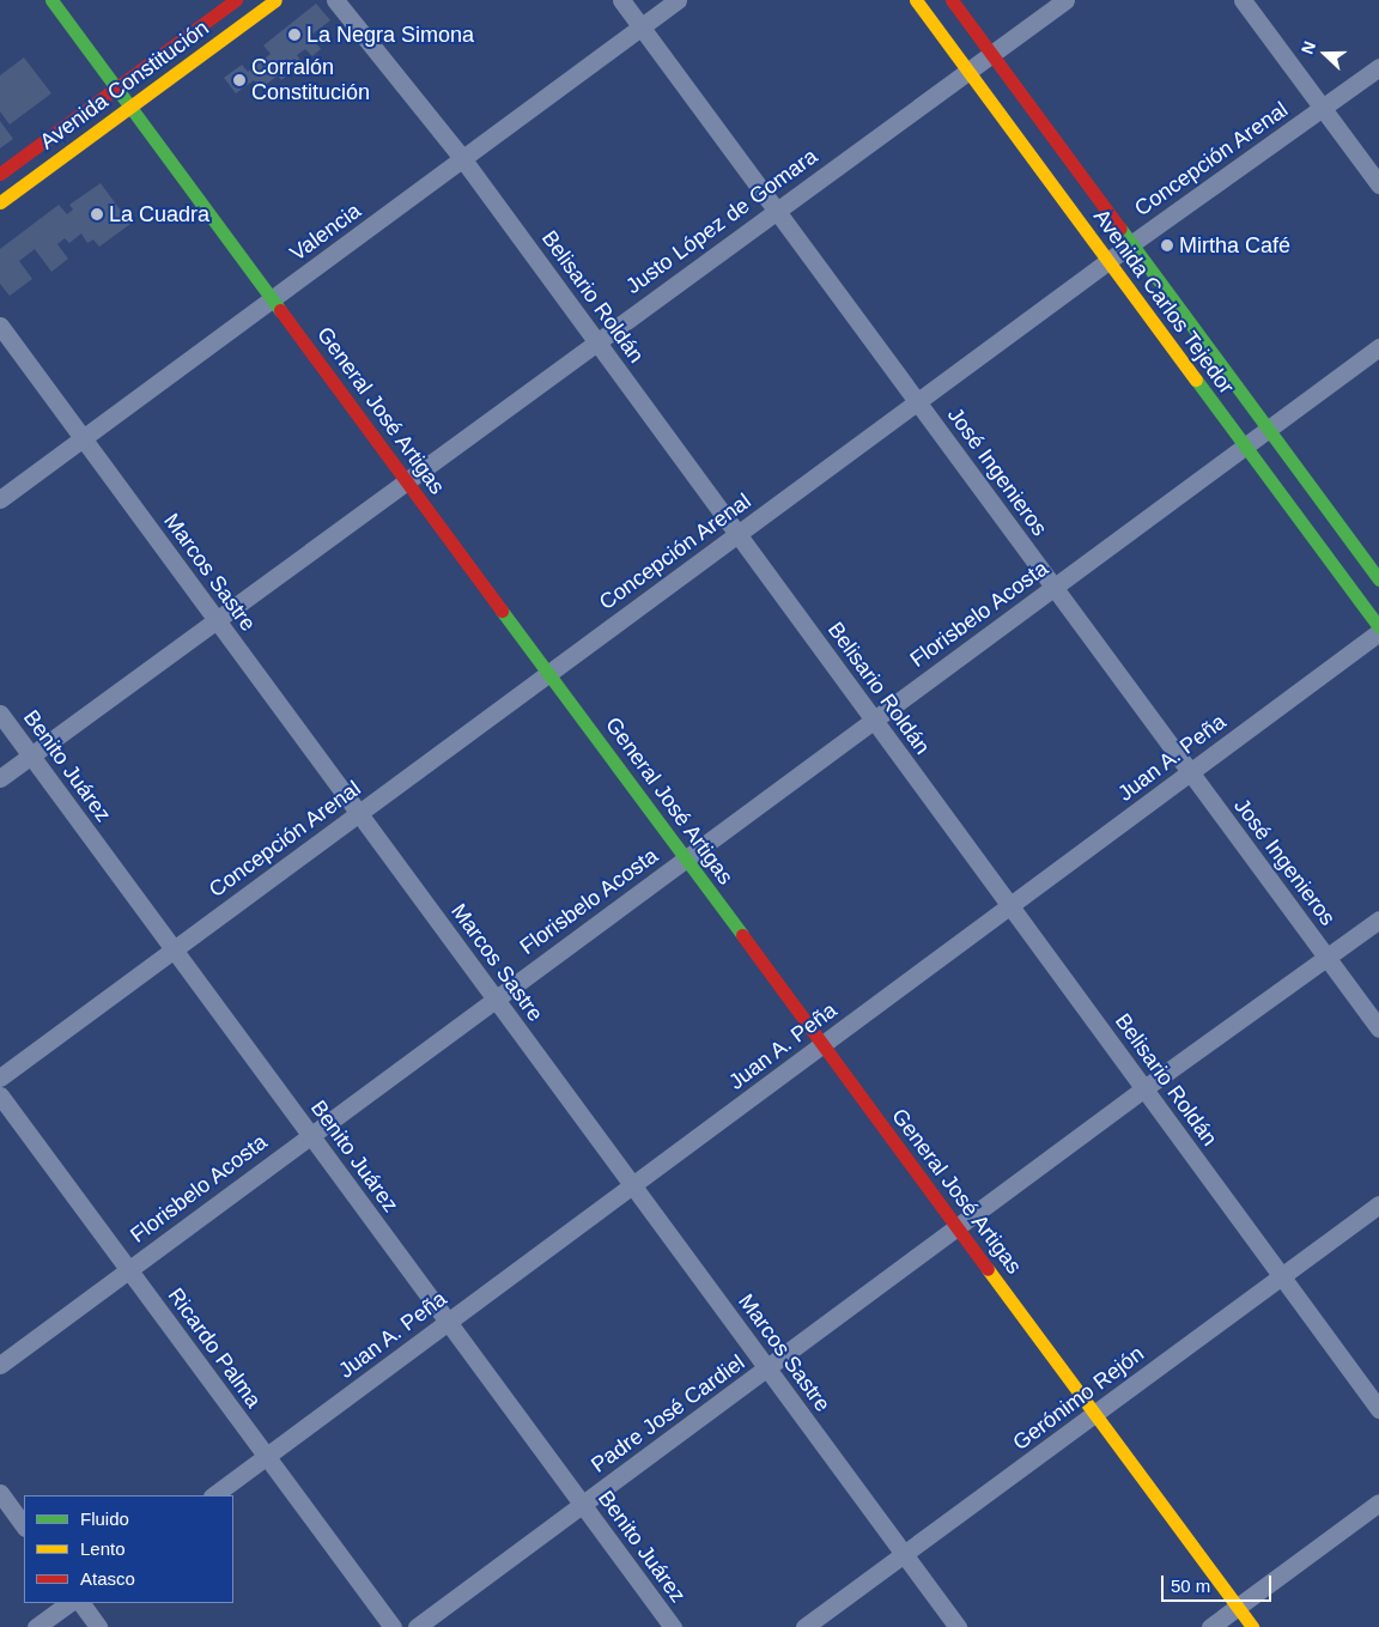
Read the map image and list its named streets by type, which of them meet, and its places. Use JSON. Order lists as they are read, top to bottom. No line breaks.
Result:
{"streets":{"main road":["Avenida Constitución","Avenida Carlos Tejedor","General José Artigas"],"street":["Concepción Arenal","Justo López de Gomara","Valencia","Belisario Roldán","José Ingenieros","Marcos Sastre","Florisbelo Acosta","Juan A. Peña","Benito Juárez","Ricardo Palma","Gerónimo Rejón","Padre José Cardiel"]},"crossings":[["Avenida Constitución","General José Artigas"],["Concepción Arenal","Belisario Roldán"],["Concepción Arenal","Avenida Carlos Tejedor"],["Concepción Arenal","General José Artigas"],["Concepción Arenal","José Ingenieros"],["Concepción Arenal","Marcos Sastre"],["Concepción Arenal","Benito Juárez"],["Justo López de Gomara","Belisario Roldán"],["Justo López de Gomara","Avenida Carlos Tejedor"],["Justo López de Gomara","General José Artigas"],["Justo López de Gomara","José Ingenieros"],["Justo López de Gomara","Marcos Sastre"],["Justo López de Gomara","Benito Juárez"],["Valencia","Belisario Roldán"],["Valencia","General José Artigas"],["Valencia","José Ingenieros"],["Valencia","Marcos Sastre"],["Belisario Roldán","Florisbelo Acosta"],["Belisario Roldán","Juan A. Peña"],["Belisario Roldán","Gerónimo Rejón"],["Belisario Roldán","Padre José Cardiel"],["Avenida Carlos Tejedor","Florisbelo Acosta"],["General José Artigas","Florisbelo Acosta"],["General José Artigas","Juan A. Peña"],["General José Artigas","Gerónimo Rejón"],["General José Artigas","Padre José Cardiel"],["José Ingenieros","Florisbelo Acosta"],["José Ingenieros","Juan A. Peña"],["José Ingenieros","Padre José Cardiel"],["Marcos Sastre","Florisbelo Acosta"],["Marcos Sastre","Juan A. Peña"],["Marcos Sastre","Gerónimo Rejón"],["Marcos Sastre","Padre José Cardiel"],["Florisbelo Acosta","Benito Juárez"],["Florisbelo Acosta","Ricardo Palma"],["Juan A. Peña","Benito Juárez"],["Juan A. Peña","Ricardo Palma"],["Benito Juárez","Padre José Cardiel"]],"places":["La Negra Simona","Corralón Constitución","La Cuadra","Mirtha Café"],"legend":["Fluido","Lento","Atasco"],"scale_bar":"50 m","north":"left"}
